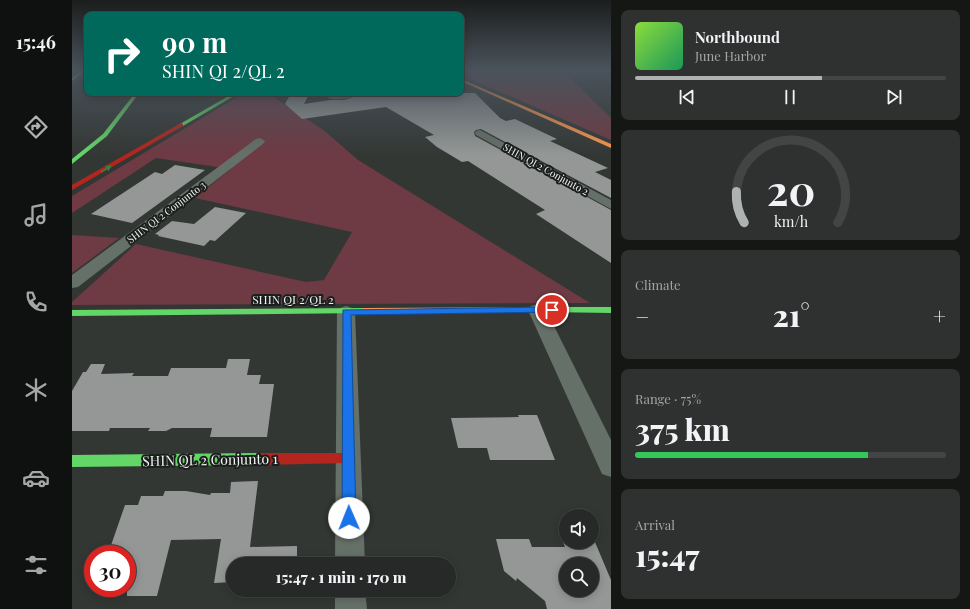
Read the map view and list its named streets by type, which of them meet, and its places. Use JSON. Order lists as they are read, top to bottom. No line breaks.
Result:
{"streets":{"main road":["SHIN QI 2/QL 2","SHIN QL 2 Conjunto 1"],"street":["SHIN QI 2 Conjunto 2","SHIN QI 2 Conjunto 3"]},"page":{"tabs":"15:46","turn":["90 m","SHIN QI 2/QL 2"],"song":["Northbound","June Harbor"],"tile":["Climate",["Range · 75%","375 km"],["Arrival","15:47"]],"heat":["−","21°","+"],"limit":"30","trip":"15:47 · 1 min · 170 m","gauge":["20","km/h"]}}
